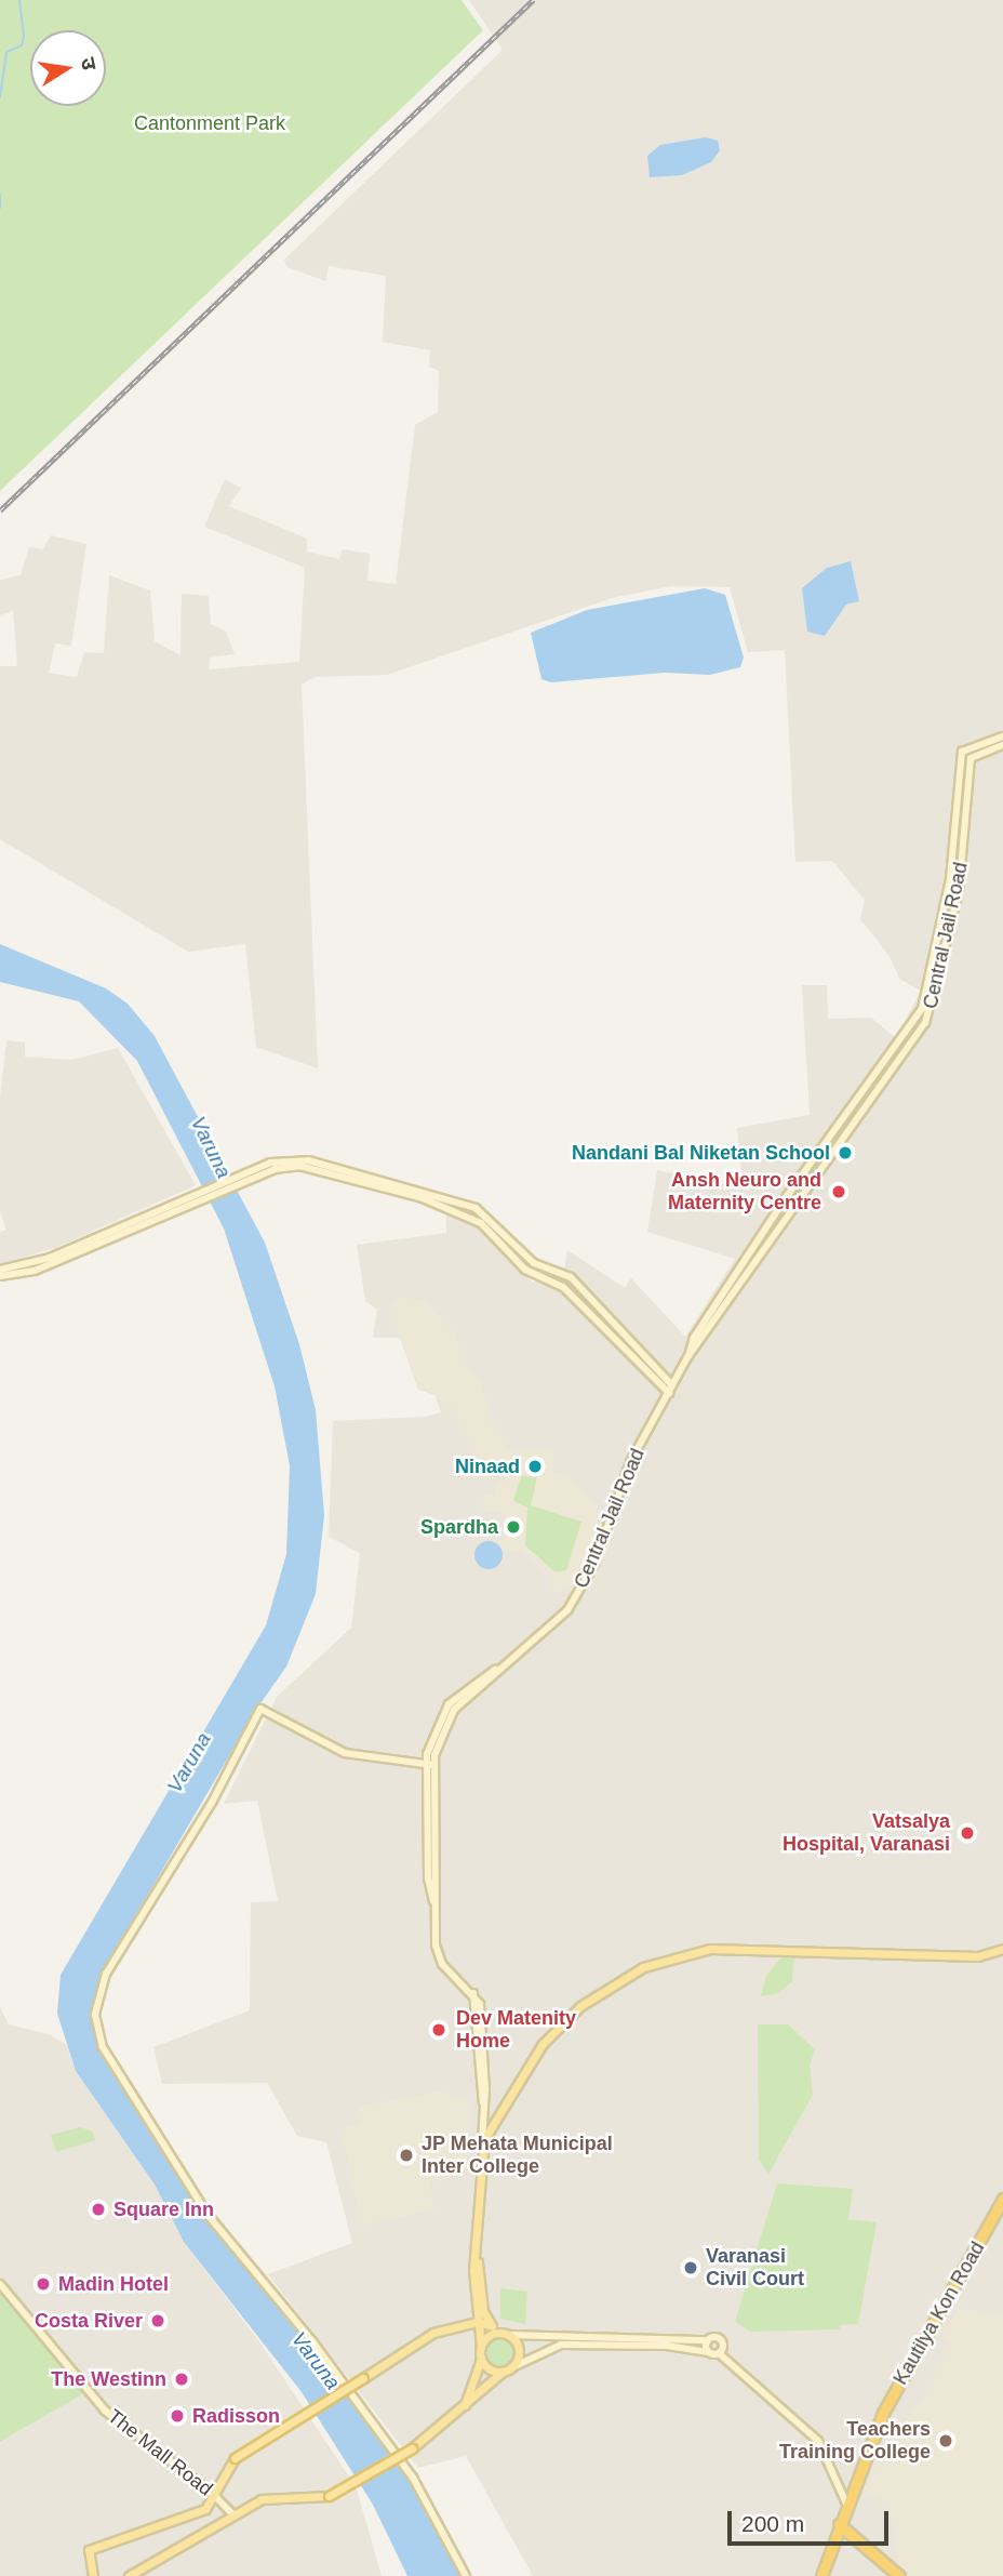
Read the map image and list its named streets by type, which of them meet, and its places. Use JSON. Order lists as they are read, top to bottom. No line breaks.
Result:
{"streets":{"highway":["Kautilya Kon Road"],"street":["Central Jail Road","The Mall Road"]},"water":["Varuna"],"parks":["Cantonment Park"],"places":["Nandani Bal Niketan School","Ansh Neuro and Maternity Centre","Ninaad","Spardha","Vatsalya Hospital, Varanasi","Dev Matenity Home","JP Mehata Municipal Inter College","Square Inn","Varanasi Civil Court","Madin Hotel","Costa River","The Westinn","Radisson","Teachers Training College"],"scale_bar":"200 m","north":"right"}
